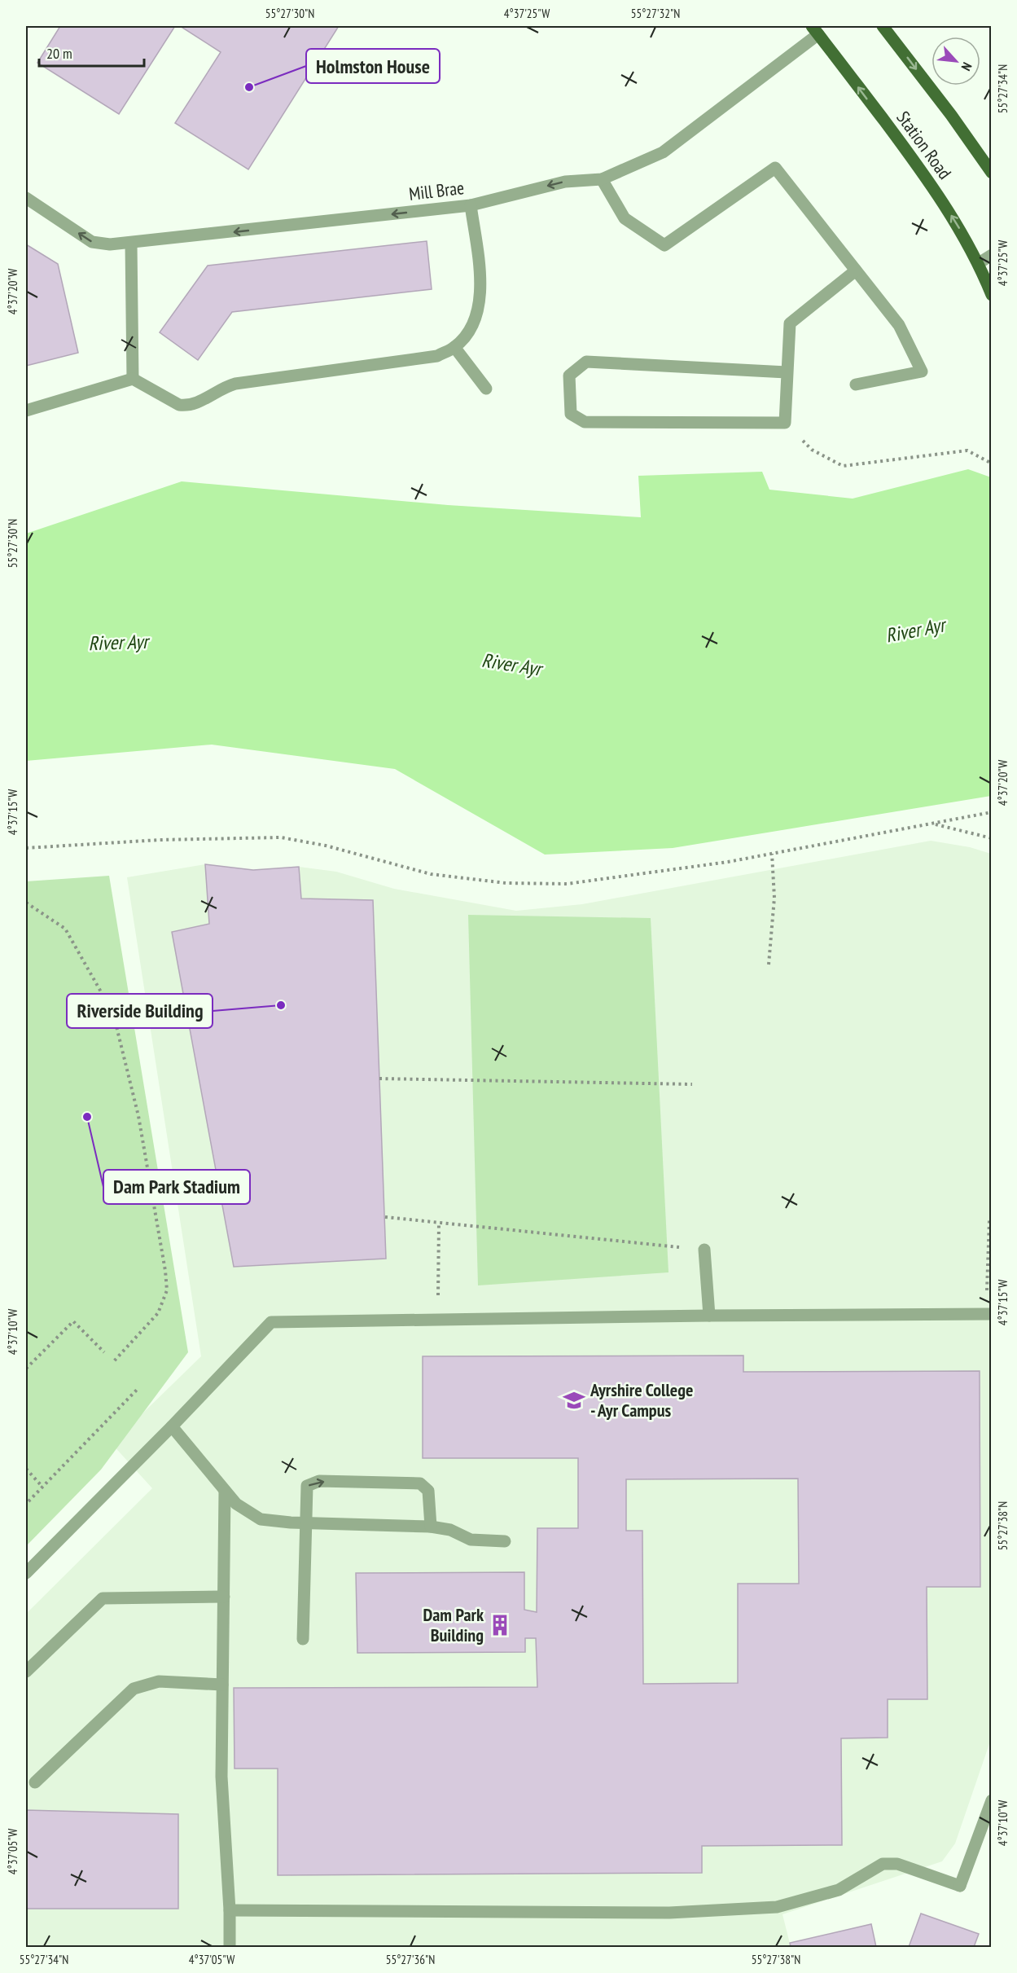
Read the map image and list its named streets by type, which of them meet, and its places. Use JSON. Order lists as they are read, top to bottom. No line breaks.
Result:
{"streets":{"main road":["Station Road"],"street":["Mill Brae"]},"crossings":[["Station Road","Mill Brae"]],"one_way":["Mill Brae"],"water":["River Ayr"],"places":{"other":["Holmston House","Riverside Building","Dam Park Stadium"],"school or university":["Ayrshire College - Ayr Campus"],"building":["Dam Park Building"]},"scale_bar":"20 m","north":"bottom right","coordinates":["55°27'30\"N","4°37'25\"W","55°27'32\"N","55°27'34\"N","4°37'20\"W","4°37'15\"W","4°37'10\"W","55°27'38\"N","4°37'05\"W","55°27'36\"N"]}
